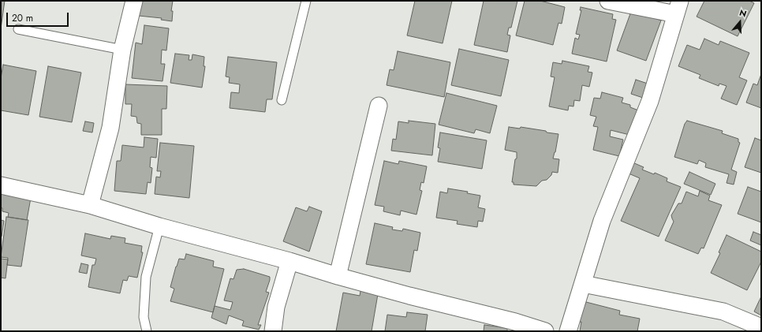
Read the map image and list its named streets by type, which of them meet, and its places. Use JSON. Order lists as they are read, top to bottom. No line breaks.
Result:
{"scale_bar":"20 m","north":"top"}
